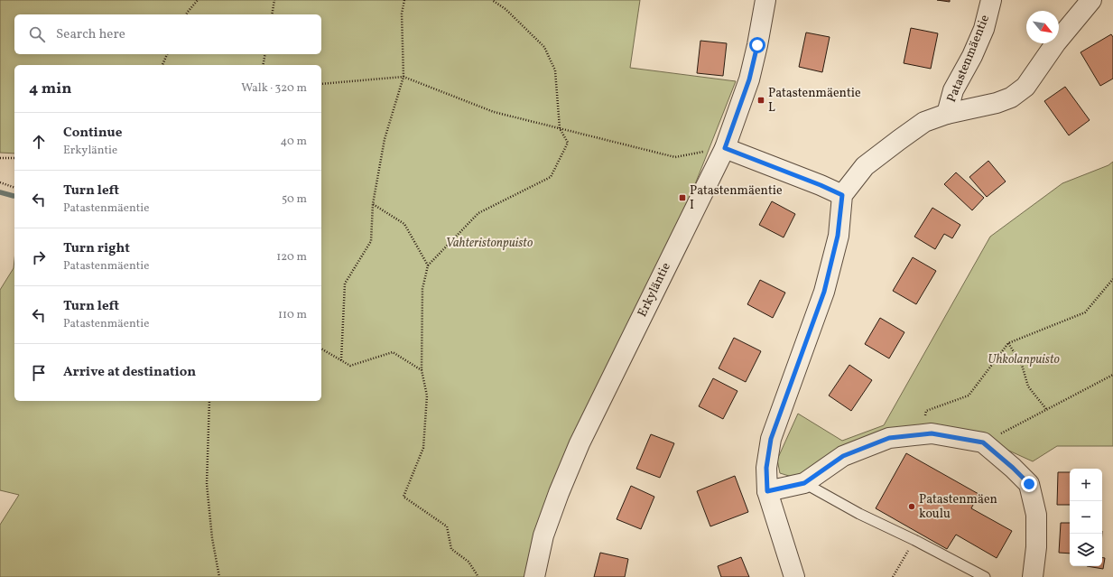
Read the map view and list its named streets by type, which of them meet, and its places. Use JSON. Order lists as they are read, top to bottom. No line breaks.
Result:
{"streets":{"street":["Patastenmäentie","Erkyläntie"]},"parks":["Vahteristonpuisto","Uhkolanpuisto"],"places":{"transit":["Patastenmäentie L","Patastenmäentie I"],"other":["Patastenmäen koulu"]},"north":"bottom right","page":{"search":"Search here","heading":["4 min","Walk · 320 m"],"list":[["Continue","Erkyläntie","40 m"],["Turn left","Patastenmäentie","50 m"],["Turn right","Patastenmäentie","120 m"],["Turn left","Patastenmäentie","110 m"],"Arrive at destination"],"map_buttons":["+","−"]}}
